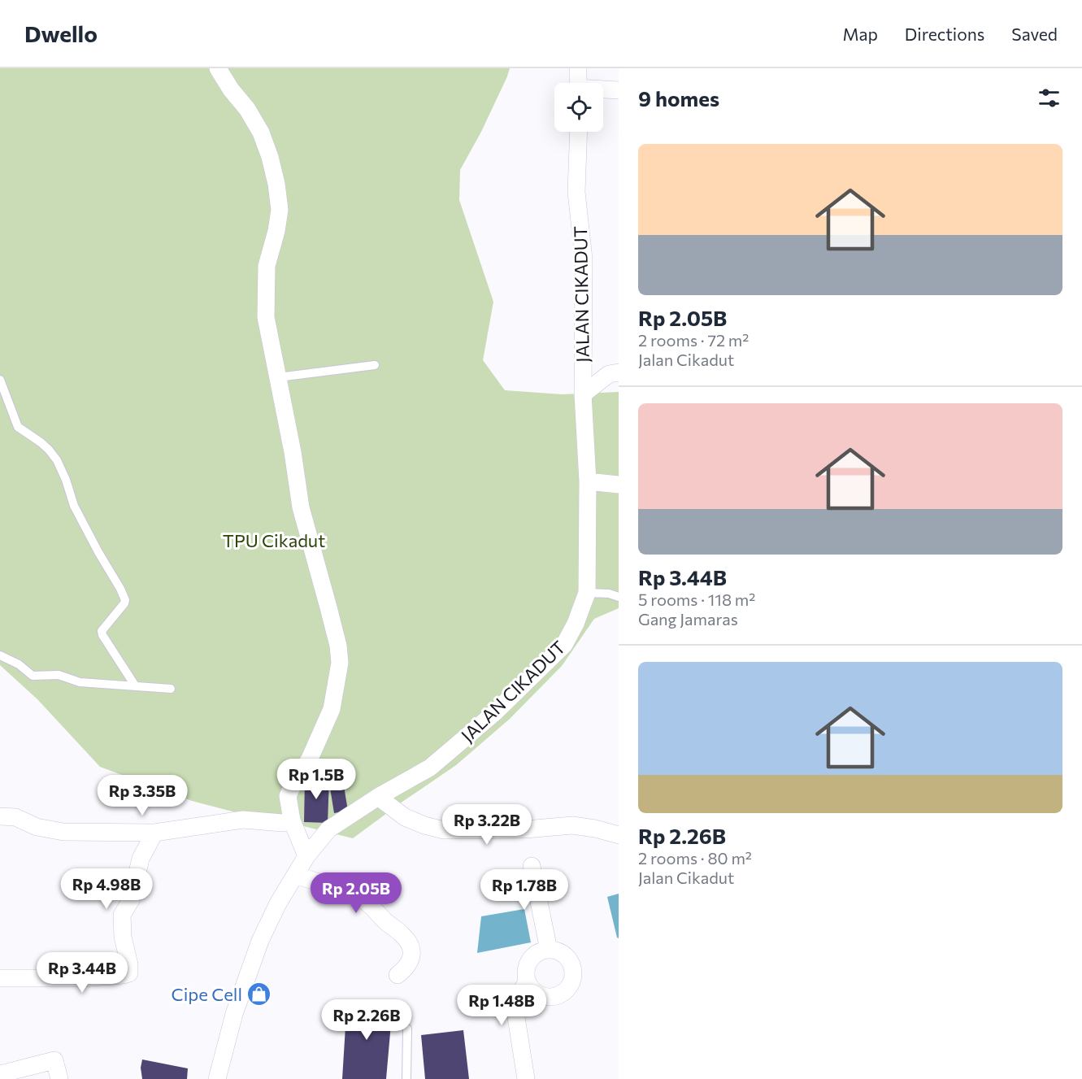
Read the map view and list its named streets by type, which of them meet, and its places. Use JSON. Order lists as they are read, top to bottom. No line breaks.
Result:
{"streets":{"street":["JALAN CIKADUT"]},"parks":["TPU Cikadut"],"places":{"shop":["Cipe Cell"]},"page":{"header":"Dwello","nav":["Map","Directions","Saved"],"heading":"9 homes","list":[{"name":"Rp 2.05B","note":"2 rooms · 72 m² · Jalan Cikadut"},{"name":"Rp 3.44B","note":"5 rooms · 118 m² · Gang Jamaras"},{"name":"Rp 2.26B","note":"2 rooms · 80 m² · Jalan Cikadut"}],"price":["Rp 1.5B","Rp 3.35B","Rp 3.22B","Rp 4.98B","Rp 1.78B","Rp 2.05B","Rp 3.44B","Rp 1.48B","Rp 2.26B"]}}
